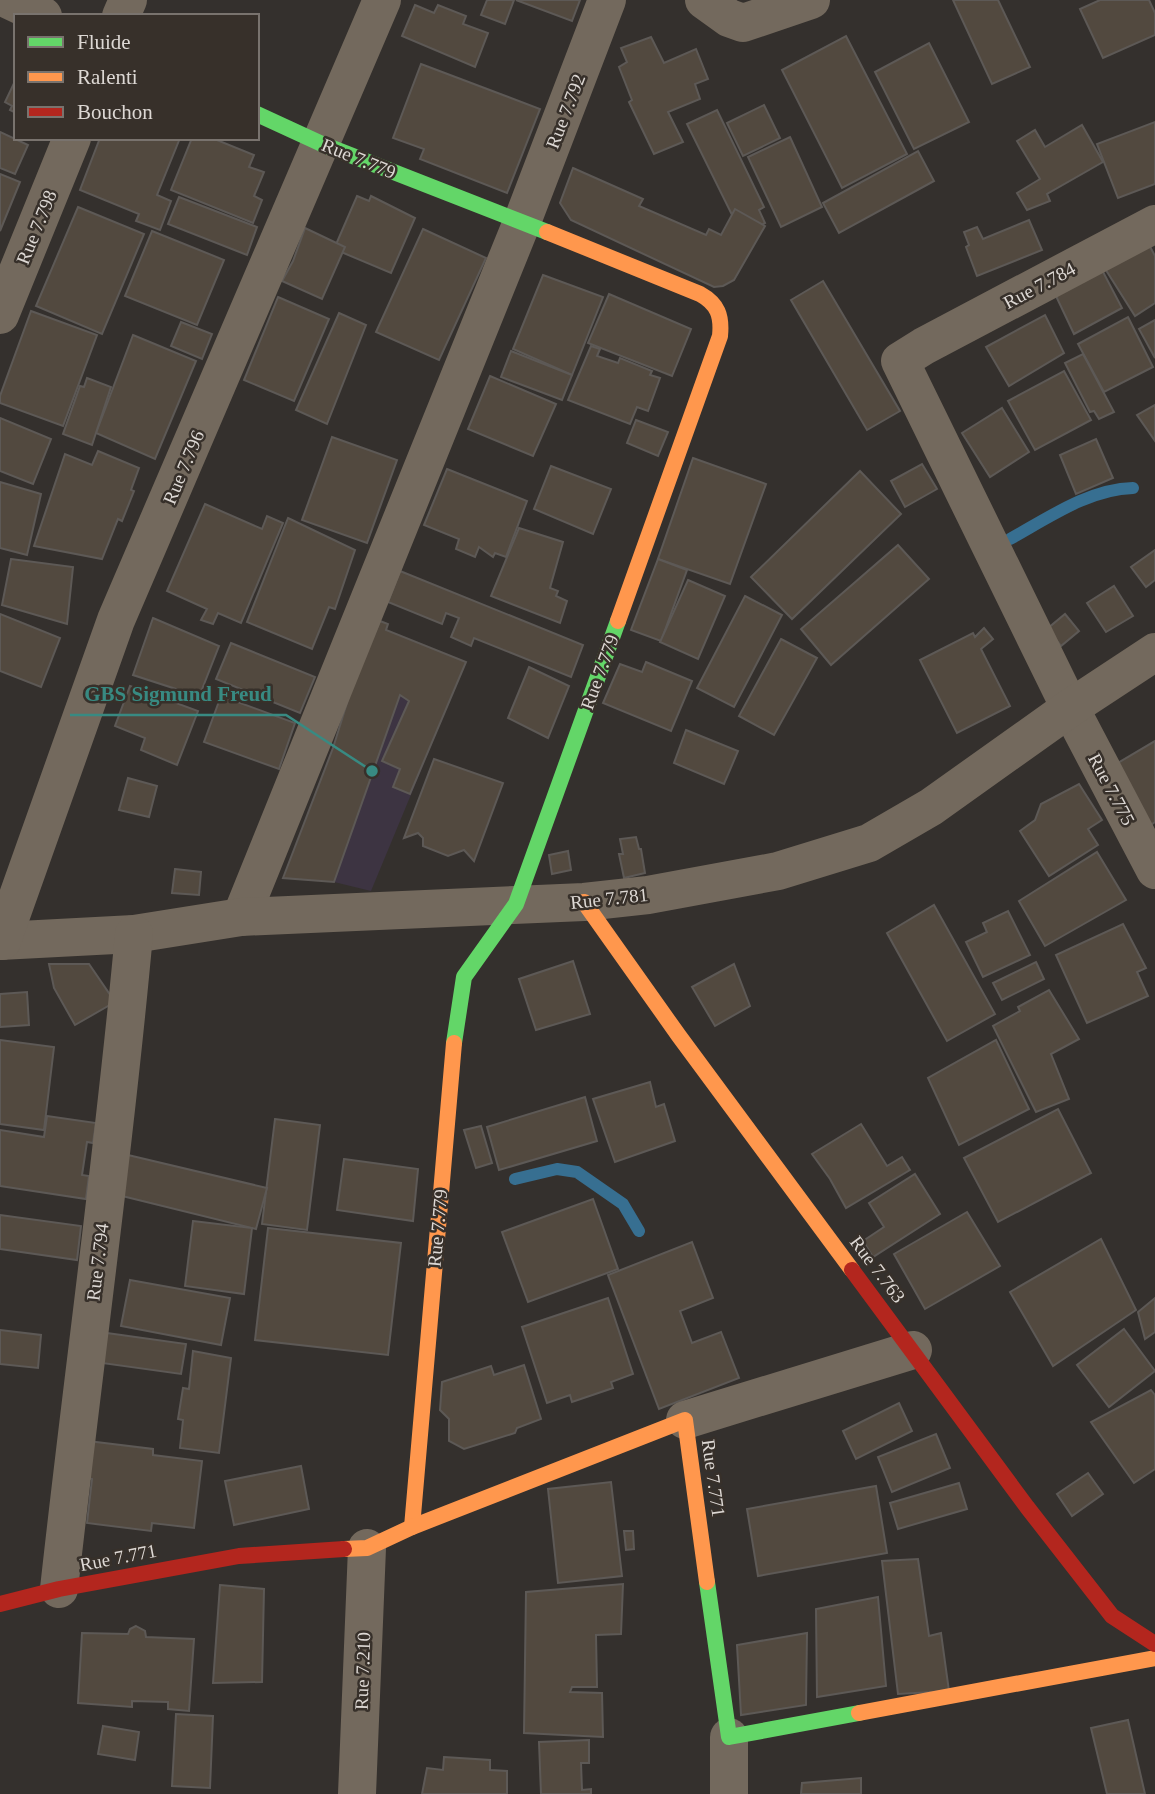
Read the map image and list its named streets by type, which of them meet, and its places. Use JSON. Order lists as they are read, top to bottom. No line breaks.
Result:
{"streets":{"street":["Rue 7.792","Rue 7.779","Rue 7.798","Rue 7.784","Rue 7.796","Rue 7.775","Rue 7.781","Rue 7.794","Rue 7.763","Rue 7.771","Rue 7.210"]},"crossings":[["Rue 7.792","Rue 7.779"],["Rue 7.792","Rue 7.781"],["Rue 7.779","Rue 7.796"],["Rue 7.779","Rue 7.781"],["Rue 7.779","Rue 7.771"],["Rue 7.784","Rue 7.775"],["Rue 7.796","Rue 7.781"],["Rue 7.775","Rue 7.781"],["Rue 7.781","Rue 7.794"],["Rue 7.781","Rue 7.763"],["Rue 7.794","Rue 7.771"],["Rue 7.771","Rue 7.210"]],"places":["GBS Sigmund Freud"],"legend":["Fluide","Ralenti","Bouchon"]}
